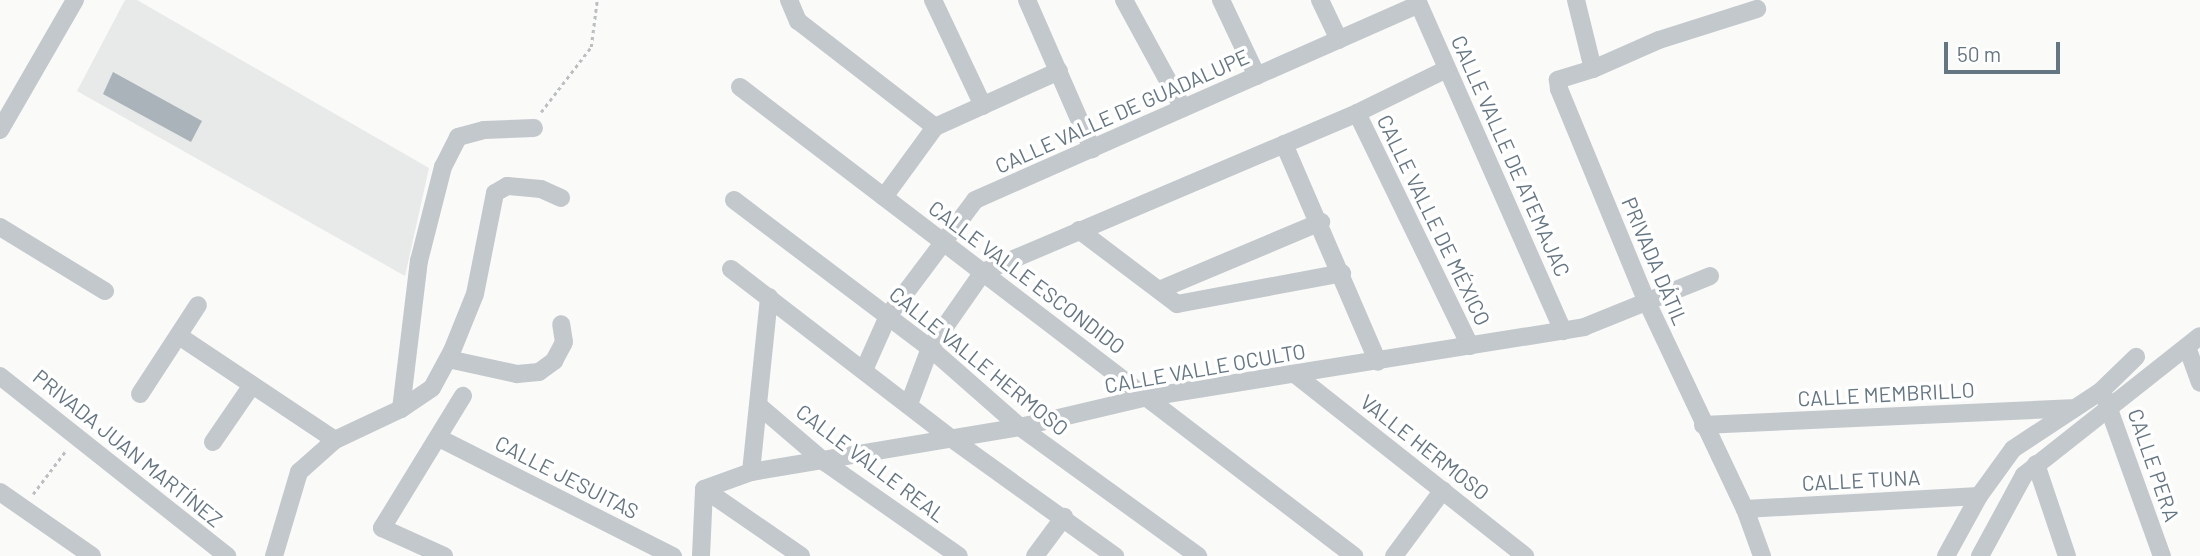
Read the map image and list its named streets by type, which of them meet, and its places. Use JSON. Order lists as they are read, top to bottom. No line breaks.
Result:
{"streets":{"street":["CALLE VALLE DE GUADALUPE","CALLE VALLE DE ATEMAJAC","CALLE VALLE DE MÉXICO","PRIVADA DÁTIL","CALLE VALLE ESCONDIDO","CALLE VALLE HERMOSO","CALLE VALLE OCULTO","CALLE MEMBRILLO","VALLE HERMOSO","PRIVADA JUAN MARTÍNEZ","CALLE VALLE REAL","CALLE PERA","CALLE JESUITAS","CALLE TUNA"]},"crossings":[["CALLE VALLE DE GUADALUPE","CALLE VALLE DE ATEMAJAC"],["CALLE VALLE DE GUADALUPE","CALLE VALLE ESCONDIDO"],["CALLE VALLE DE GUADALUPE","CALLE VALLE HERMOSO"],["CALLE VALLE DE ATEMAJAC","CALLE VALLE OCULTO"],["CALLE VALLE DE MÉXICO","CALLE VALLE OCULTO"],["PRIVADA DÁTIL","CALLE VALLE OCULTO"],["PRIVADA DÁTIL","CALLE MEMBRILLO"],["PRIVADA DÁTIL","CALLE TUNA"],["CALLE VALLE ESCONDIDO","CALLE VALLE OCULTO"],["CALLE VALLE HERMOSO","CALLE VALLE OCULTO"],["CALLE VALLE OCULTO","VALLE HERMOSO"],["CALLE VALLE OCULTO","CALLE VALLE REAL"]],"scale_bar":"50 m"}
